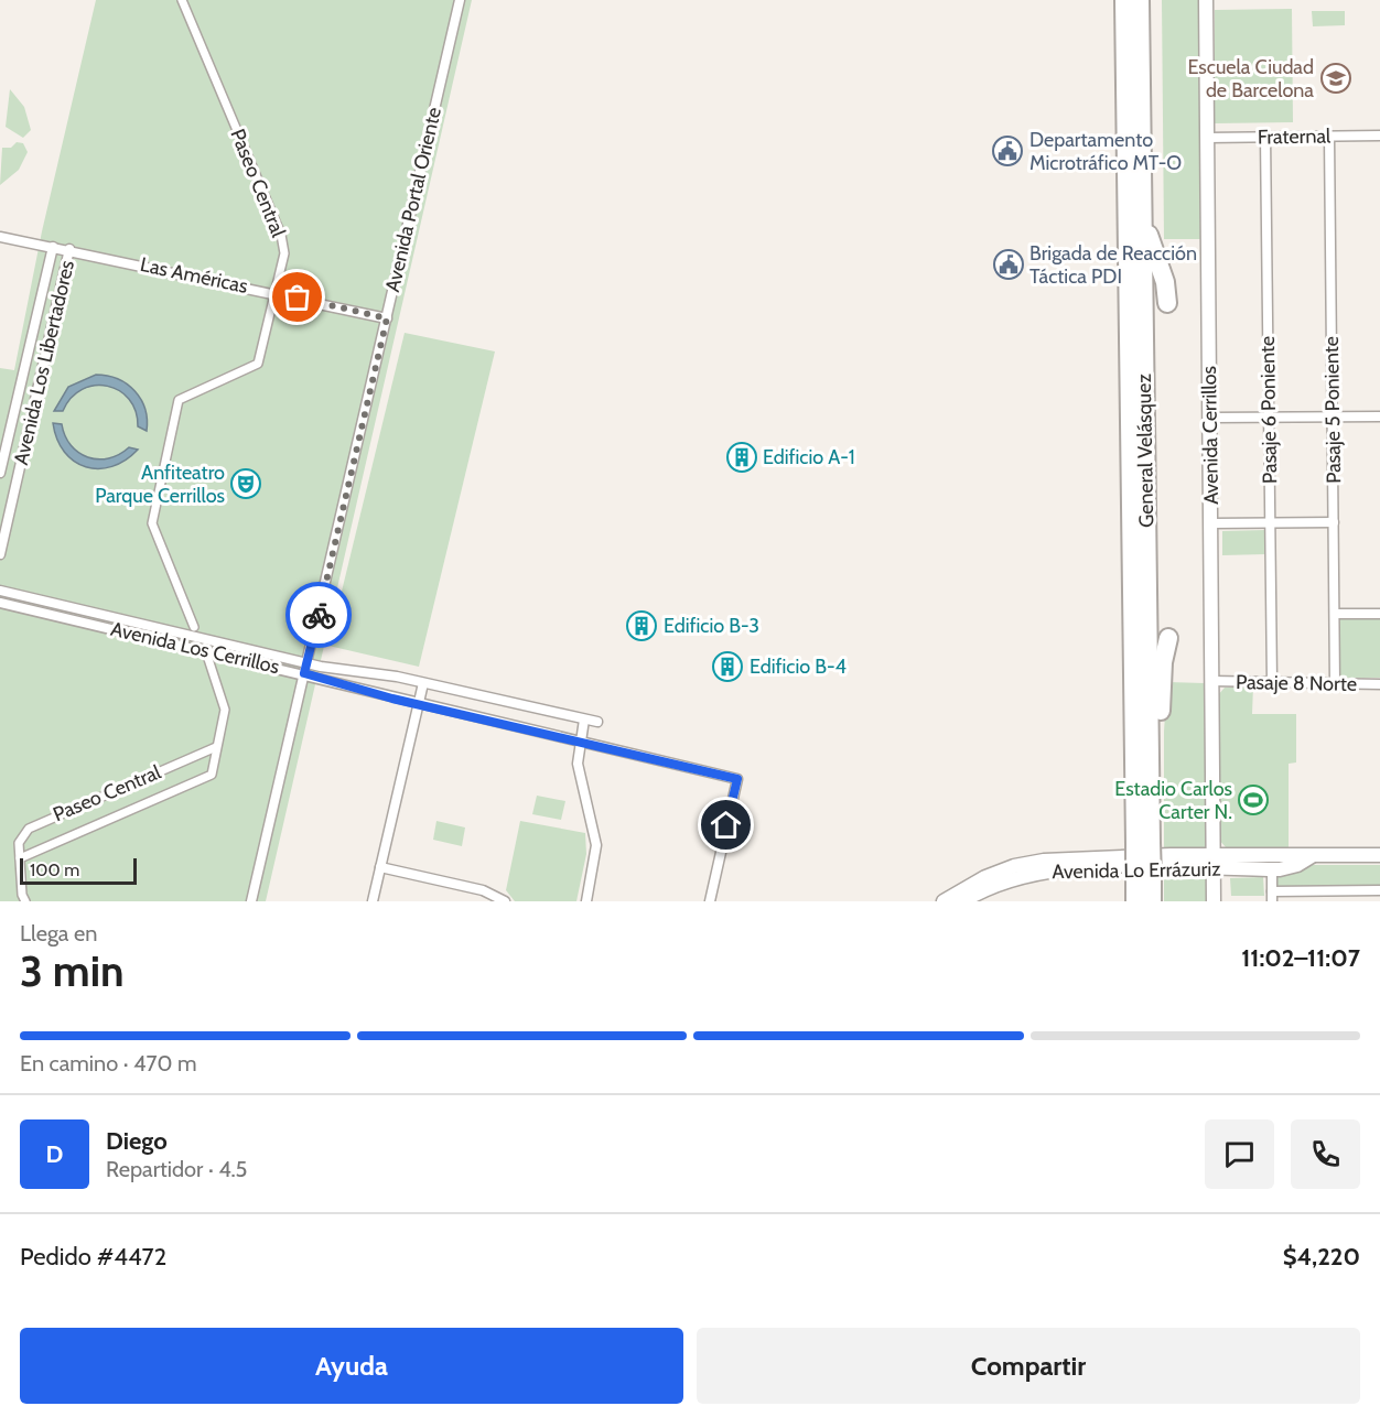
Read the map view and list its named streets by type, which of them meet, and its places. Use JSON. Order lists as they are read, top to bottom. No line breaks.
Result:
{"streets":{"highway":["General Velásquez"],"main road":["Avenida Cerrillos","Avenida Lo Errázuriz"],"street":["Fraternal","Paseo Central","Avenida Portal Oriente","Las Américas","Avenida Los Libertadores","Pasaje 6 Poniente","Pasaje 5 Poniente","Avenida Los Cerrillos","Pasaje 8 Norte"]},"crossings":[["Fraternal","Pasaje 6 Poniente"],["Fraternal","Pasaje 5 Poniente"],["Fraternal","Avenida Cerrillos"],["Paseo Central","Las Américas"],["Avenida Portal Oriente","Las Américas"],["Avenida Portal Oriente","Avenida Los Cerrillos"],["Las Américas","Avenida Los Libertadores"],["Pasaje 6 Poniente","Pasaje 8 Norte"],["Pasaje 5 Poniente","Pasaje 8 Norte"],["Avenida Cerrillos","Pasaje 8 Norte"],["Avenida Cerrillos","Avenida Lo Errázuriz"]],"places":{"school or university":["Escuela Ciudad de Barcelona"],"public building":["Departamento Microtráfico MT-O","Brigada de Reacción Táctica PDI"],"building":["Edificio A-1","Edificio B-3","Edificio B-4"],"theatre":["Anfiteatro Parque Cerrillos"],"sports":["Estadio Carlos Carter N."]},"scale_bar":"100 m","page":{"scale":"100 m","heading":["3 min","Llega en","11:02–11:07"],"panel":["Diego","Repartidor · 4.5","Pedido #4472","$4,220"],"bar":"En camino · 470 m","round":"D","buttons":["Ayuda","Compartir"]}}
